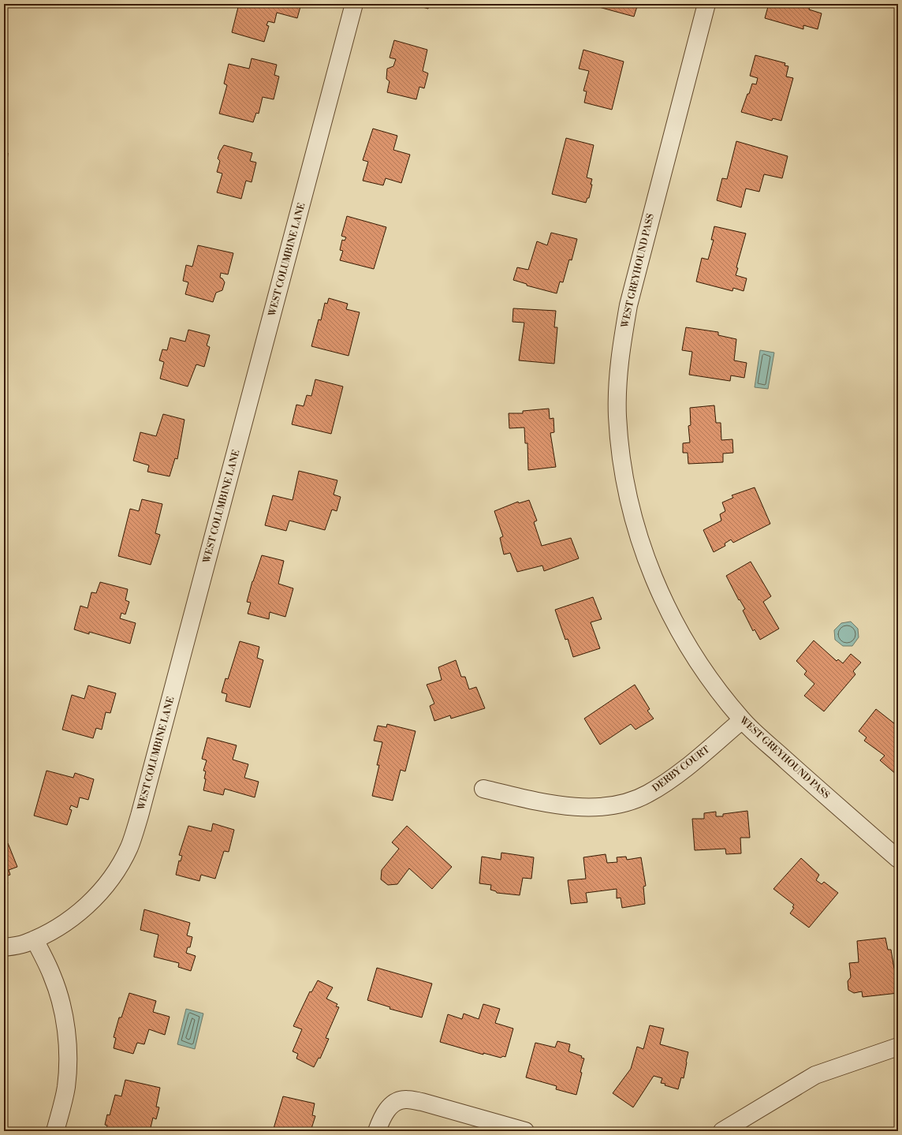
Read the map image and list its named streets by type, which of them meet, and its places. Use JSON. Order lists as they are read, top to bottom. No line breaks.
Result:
{"streets":{"street":["WEST COLUMBINE LANE","WEST GREYHOUND PASS","DERBY COURT"]},"crossings":[["WEST GREYHOUND PASS","DERBY COURT"]]}
